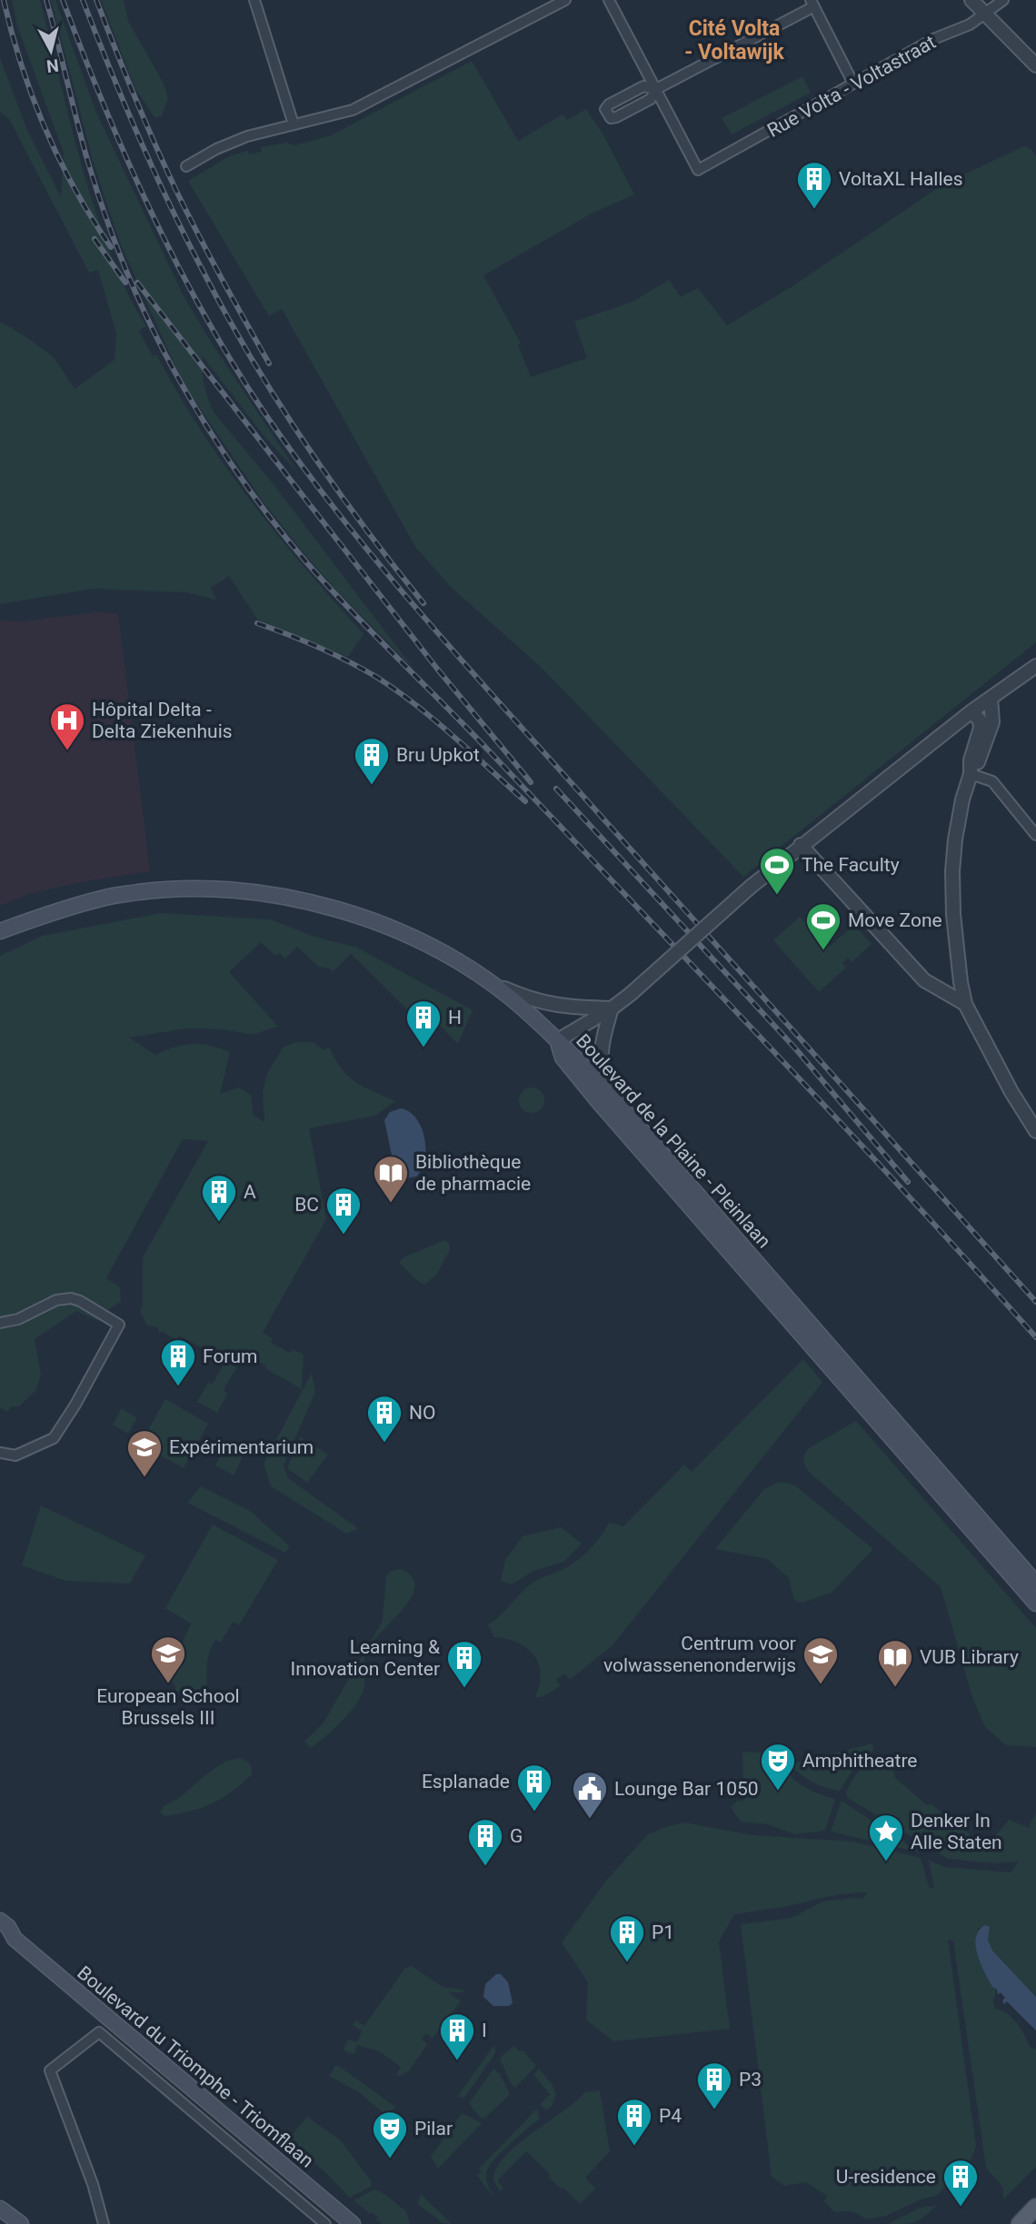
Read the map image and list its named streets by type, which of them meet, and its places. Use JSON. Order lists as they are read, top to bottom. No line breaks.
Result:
{"streets":{"main road":["Boulevard de la Plaine - Pleinlaan","Boulevard du Triomphe - Triomflaan"],"street":["Rue Volta - Voltastraat"]},"districts":["Cité Volta - Voltawijk"],"places":{"building":["VoltaXL Halles","Bru Upkot","H","A","BC","Forum","NO","Learning & Innovation Center","Esplanade","G","P1","I","P3","P4","U-residence"],"hospital":["Hôpital Delta - Delta Ziekenhuis"],"sports":["The Faculty","Move Zone"],"library":["Bibliothèque de pharmacie","VUB Library"],"school or university":["Expérimentarium","European School Brussels III","Centrum voor volwassenenonderwijs"],"theatre":["Amphitheatre","Pilar"],"public building":["Lounge Bar 1050"],"place":["Denker In Alle Staten"]},"north":"bottom"}
